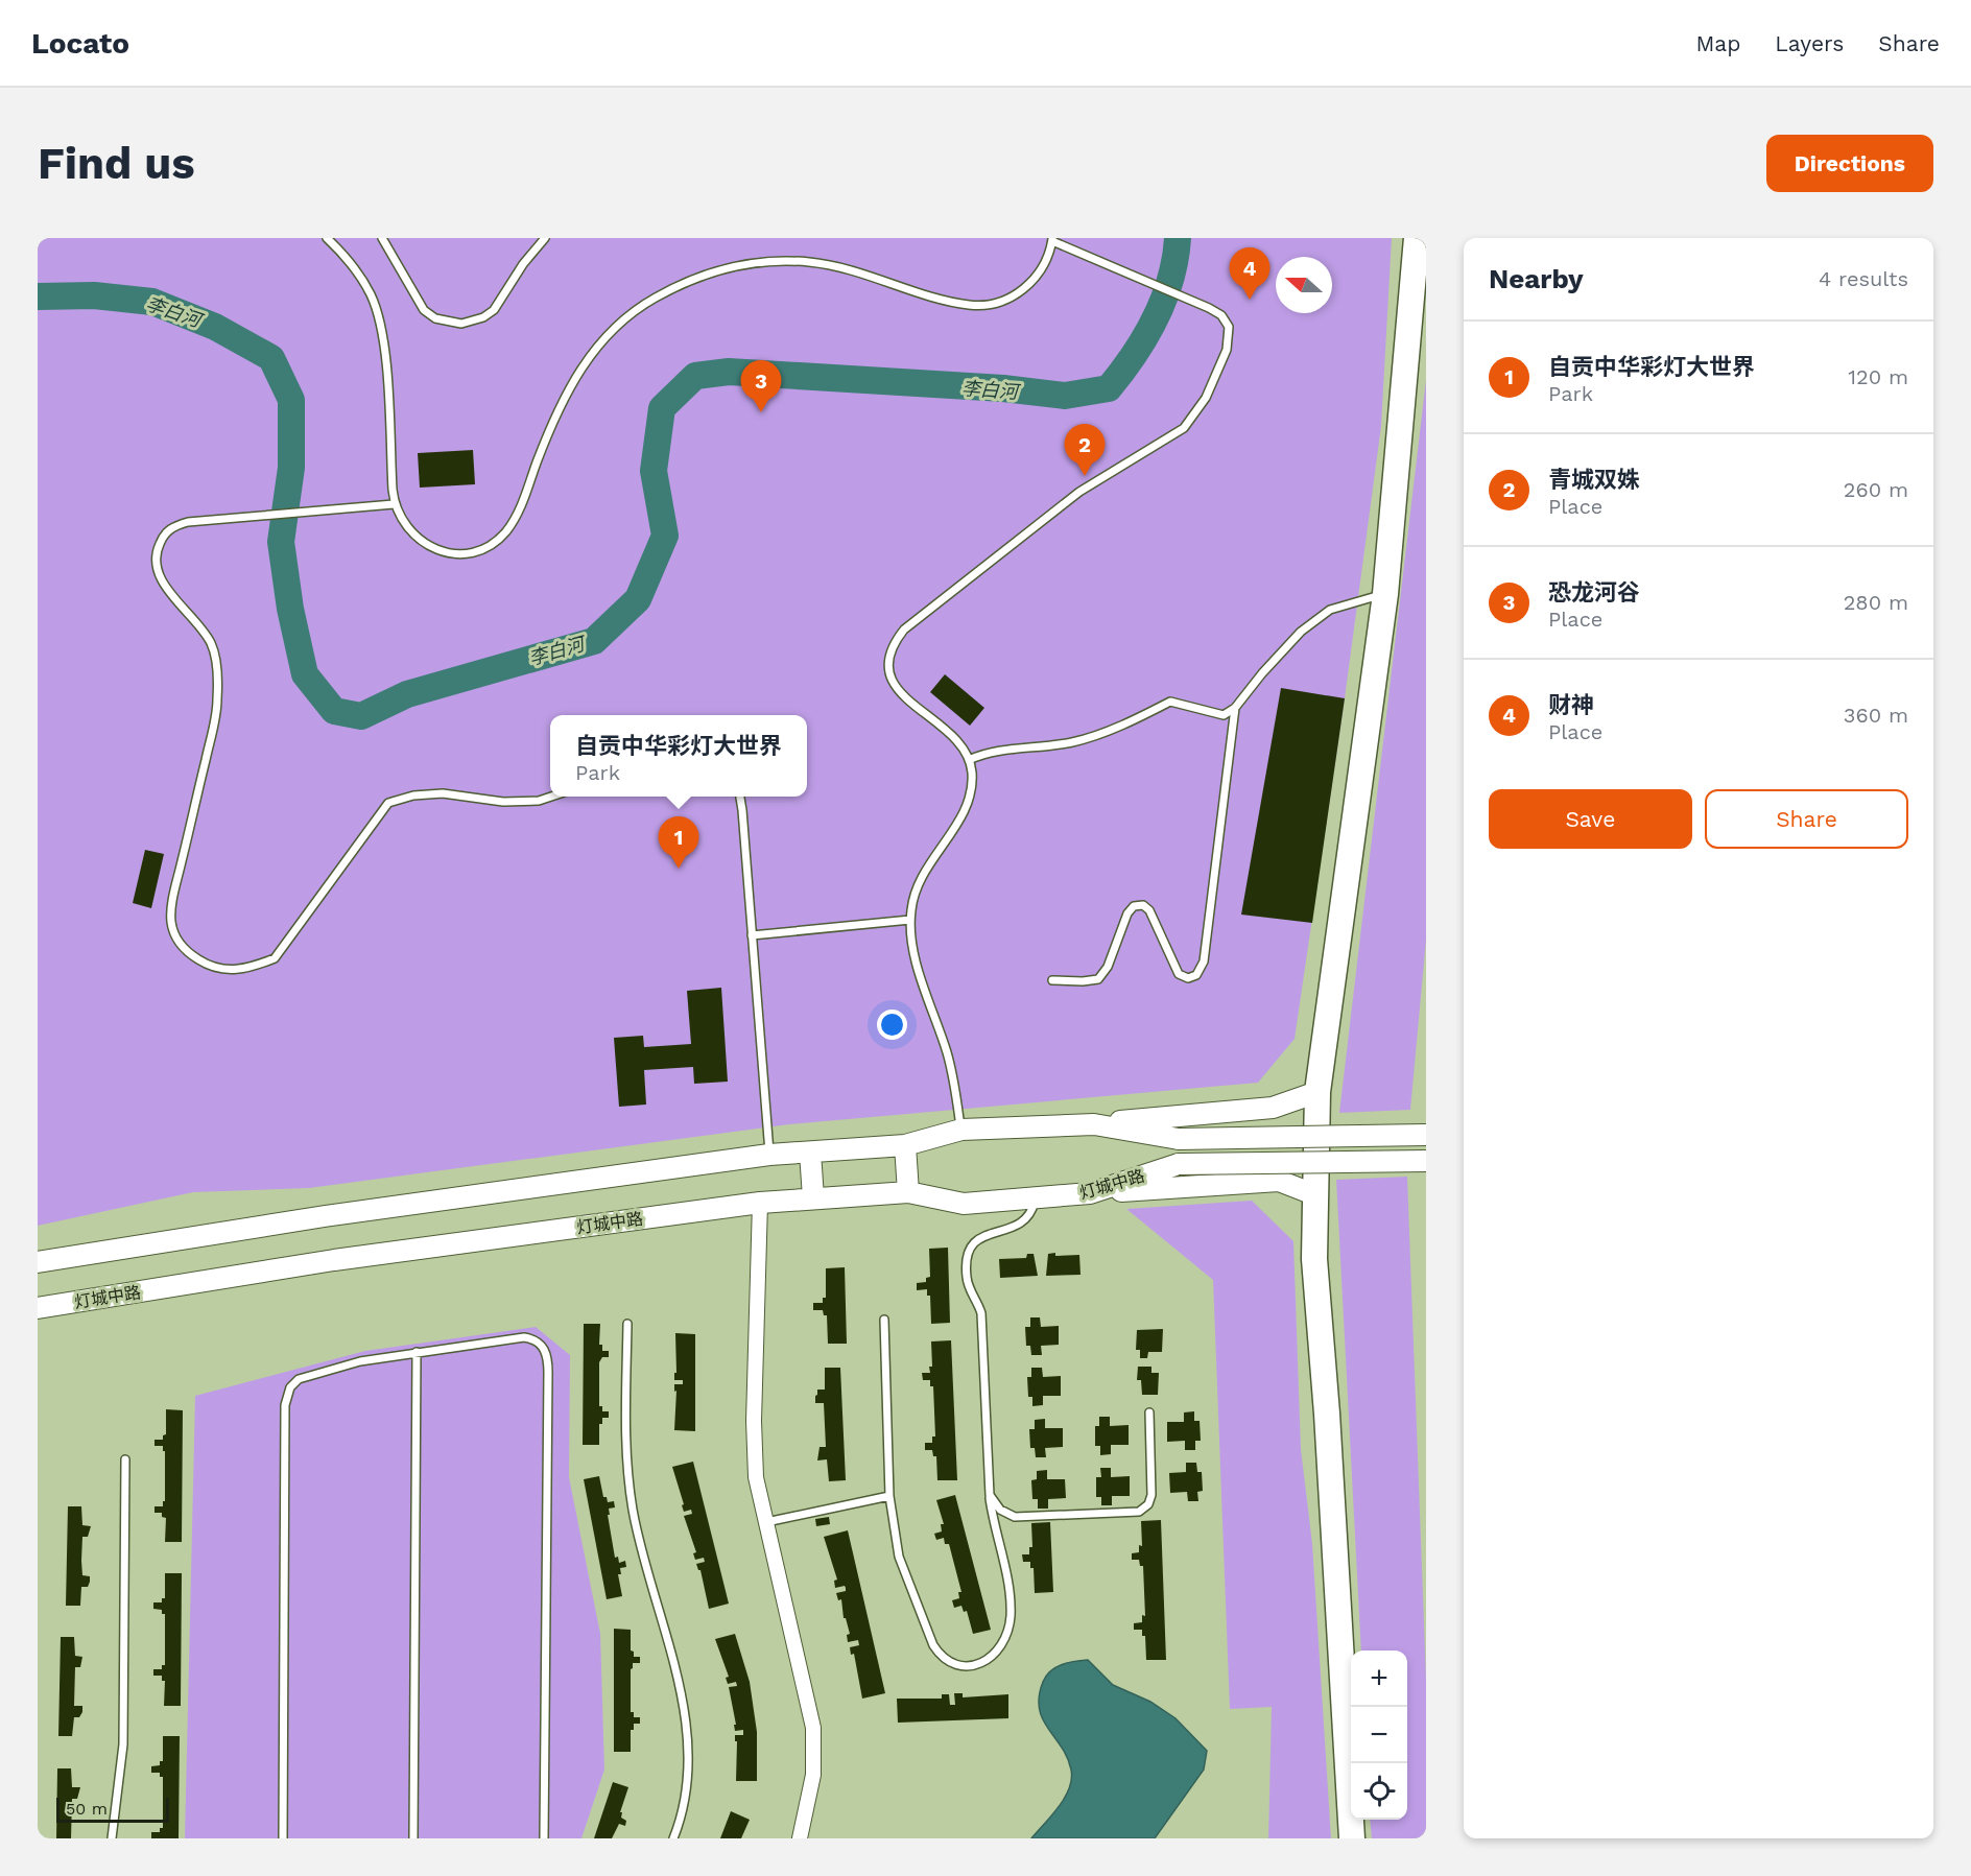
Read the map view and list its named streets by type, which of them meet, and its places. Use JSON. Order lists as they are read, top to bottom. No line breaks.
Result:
{"streets":{"main road":["灯城中路"]},"water":["李白河"],"scale_bar":"50 m","north":"left","page":{"header":"Locato","nav":["Map","Layers","Share"],"buttons":["Directions",["Save","Share"]],"title":"Find us","heading":["Nearby","4 results"],"pins":["4","3","2","1"],"list":[{"mark":"1","name":"自贡中华彩灯大世界","note":"Park","value":"120 m"},{"mark":"2","name":"青城双姝","note":"Place","value":"260 m"},{"mark":"3","name":"恐龙河谷","note":"Place","value":"280 m"},{"mark":"4","name":"财神","note":"Place","value":"360 m"}],"popup":["自贡中华彩灯大世界","Park"],"map_buttons":["+","−"],"scale":"50 m"}}
